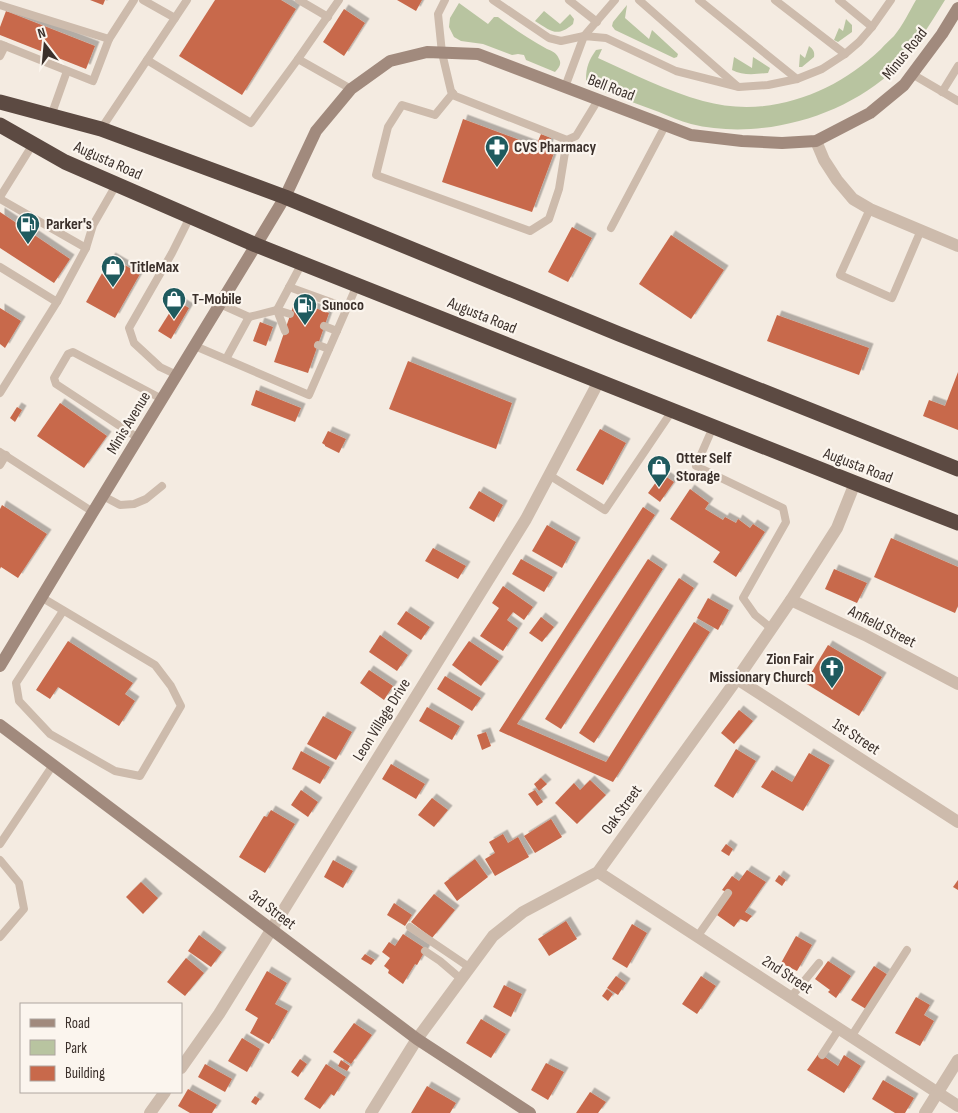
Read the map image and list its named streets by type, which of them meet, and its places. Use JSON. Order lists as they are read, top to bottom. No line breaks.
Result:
{"streets":{"highway":["Augusta Road"],"street":["Minus Road","Bell Road","Minis Avenue","Anfield Street","Leon Village Drive","1st Street","Oak Street","3rd Street","2nd Street"]},"crossings":[["Minus Road","Bell Road"],["Bell Road","Augusta Road"],["Bell Road","Minis Avenue"],["Augusta Road","Minis Avenue"],["Augusta Road","Leon Village Drive"],["Augusta Road","Oak Street"],["Anfield Street","Oak Street"],["Leon Village Drive","3rd Street"],["1st Street","Oak Street"],["Oak Street","3rd Street"],["Oak Street","2nd Street"]],"places":{"pharmacy":["CVS Pharmacy"],"fuel station":["Parker's","Sunoco"],"shop":["TitleMax","T-Mobile","Otter Self Storage"],"church":["Zion Fair Missionary Church"]},"legend":["Road","Park","Building"],"north":"top"}
